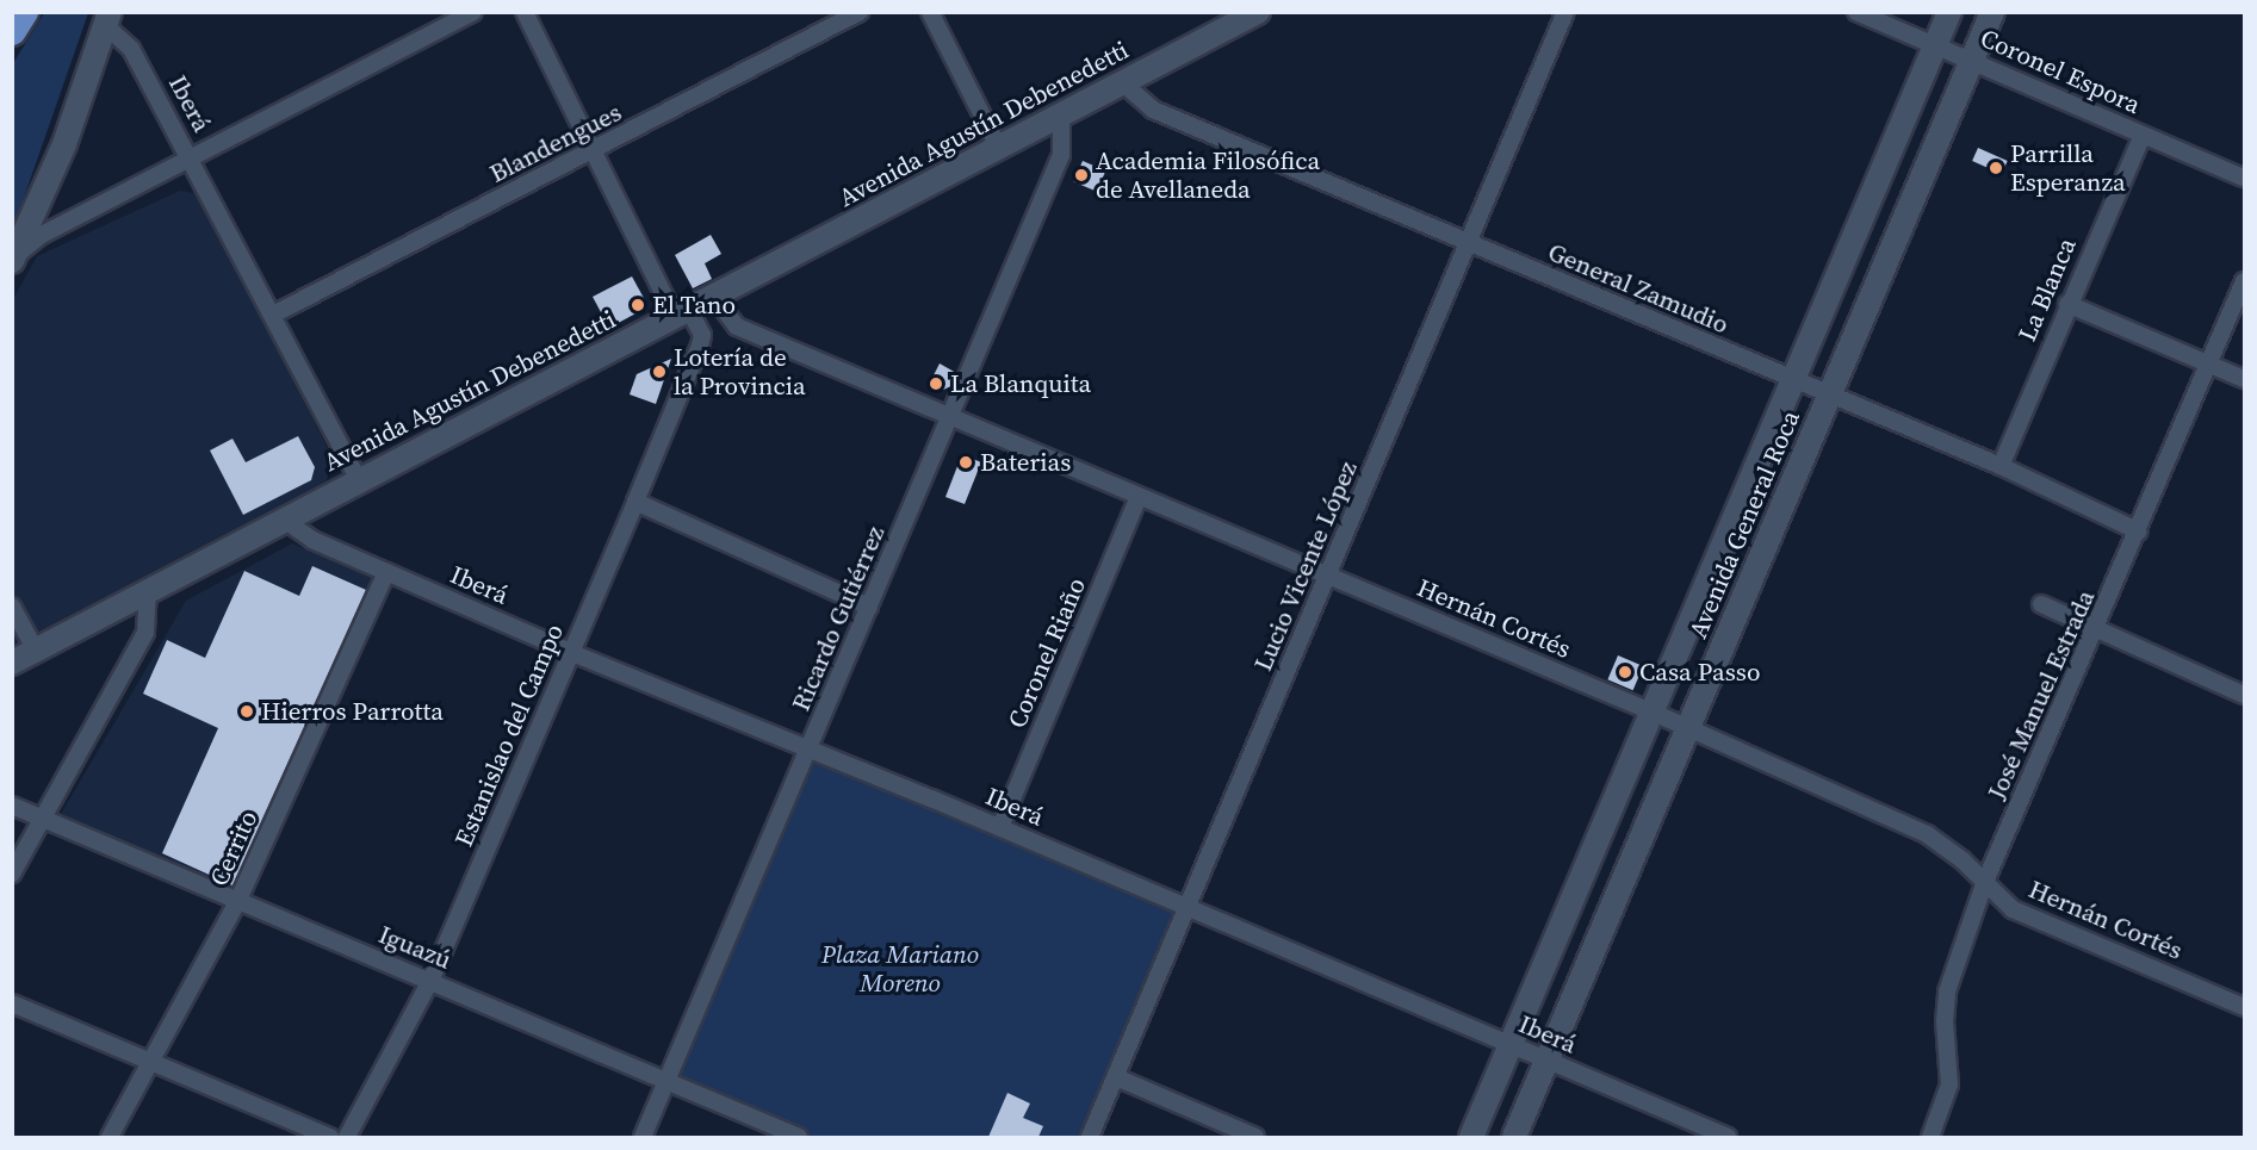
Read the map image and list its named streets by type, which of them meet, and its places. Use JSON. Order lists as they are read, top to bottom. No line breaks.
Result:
{"streets":{"main road":["Avenida Agustín Debenedetti","Avenida General Roca"],"street":["Coronel Espora","Iberá","Blandengues","General Zamudio","La Blanca","Lucio Vicente López","Ricardo Gutiérrez","Hernán Cortés","Coronel Riaño","José Manuel Estrada","Estanislao del Campo","Cerrito","Iguazú"]},"crossings":[["Coronel Espora","La Blanca"],["Coronel Espora","Avenida General Roca"],["Iberá","Avenida Agustín Debenedetti"],["Iberá","Blandengues"],["Iberá","Avenida General Roca"],["Iberá","Lucio Vicente López"],["Iberá","Ricardo Gutiérrez"],["Iberá","Coronel Riaño"],["Iberá","Estanislao del Campo"],["Iberá","Cerrito"],["Avenida Agustín Debenedetti","General Zamudio"],["Avenida Agustín Debenedetti","Ricardo Gutiérrez"],["Avenida Agustín Debenedetti","Hernán Cortés"],["Avenida Agustín Debenedetti","Estanislao del Campo"],["General Zamudio","La Blanca"],["General Zamudio","Avenida General Roca"],["General Zamudio","Lucio Vicente López"],["General Zamudio","José Manuel Estrada"],["Avenida General Roca","Hernán Cortés"],["Lucio Vicente López","Hernán Cortés"],["Ricardo Gutiérrez","Hernán Cortés"],["Ricardo Gutiérrez","Iguazú"],["Hernán Cortés","Coronel Riaño"],["Hernán Cortés","José Manuel Estrada"],["Estanislao del Campo","Iguazú"],["Cerrito","Iguazú"]],"parks":["Plaza Mariano Moreno"],"places":["Parrilla Esperanza","Academia Filosófica de Avellaneda","El Tano","Lotería de la Provincia","La Blanquita","Baterias","Casa Passo","Hierros Parrotta"]}
